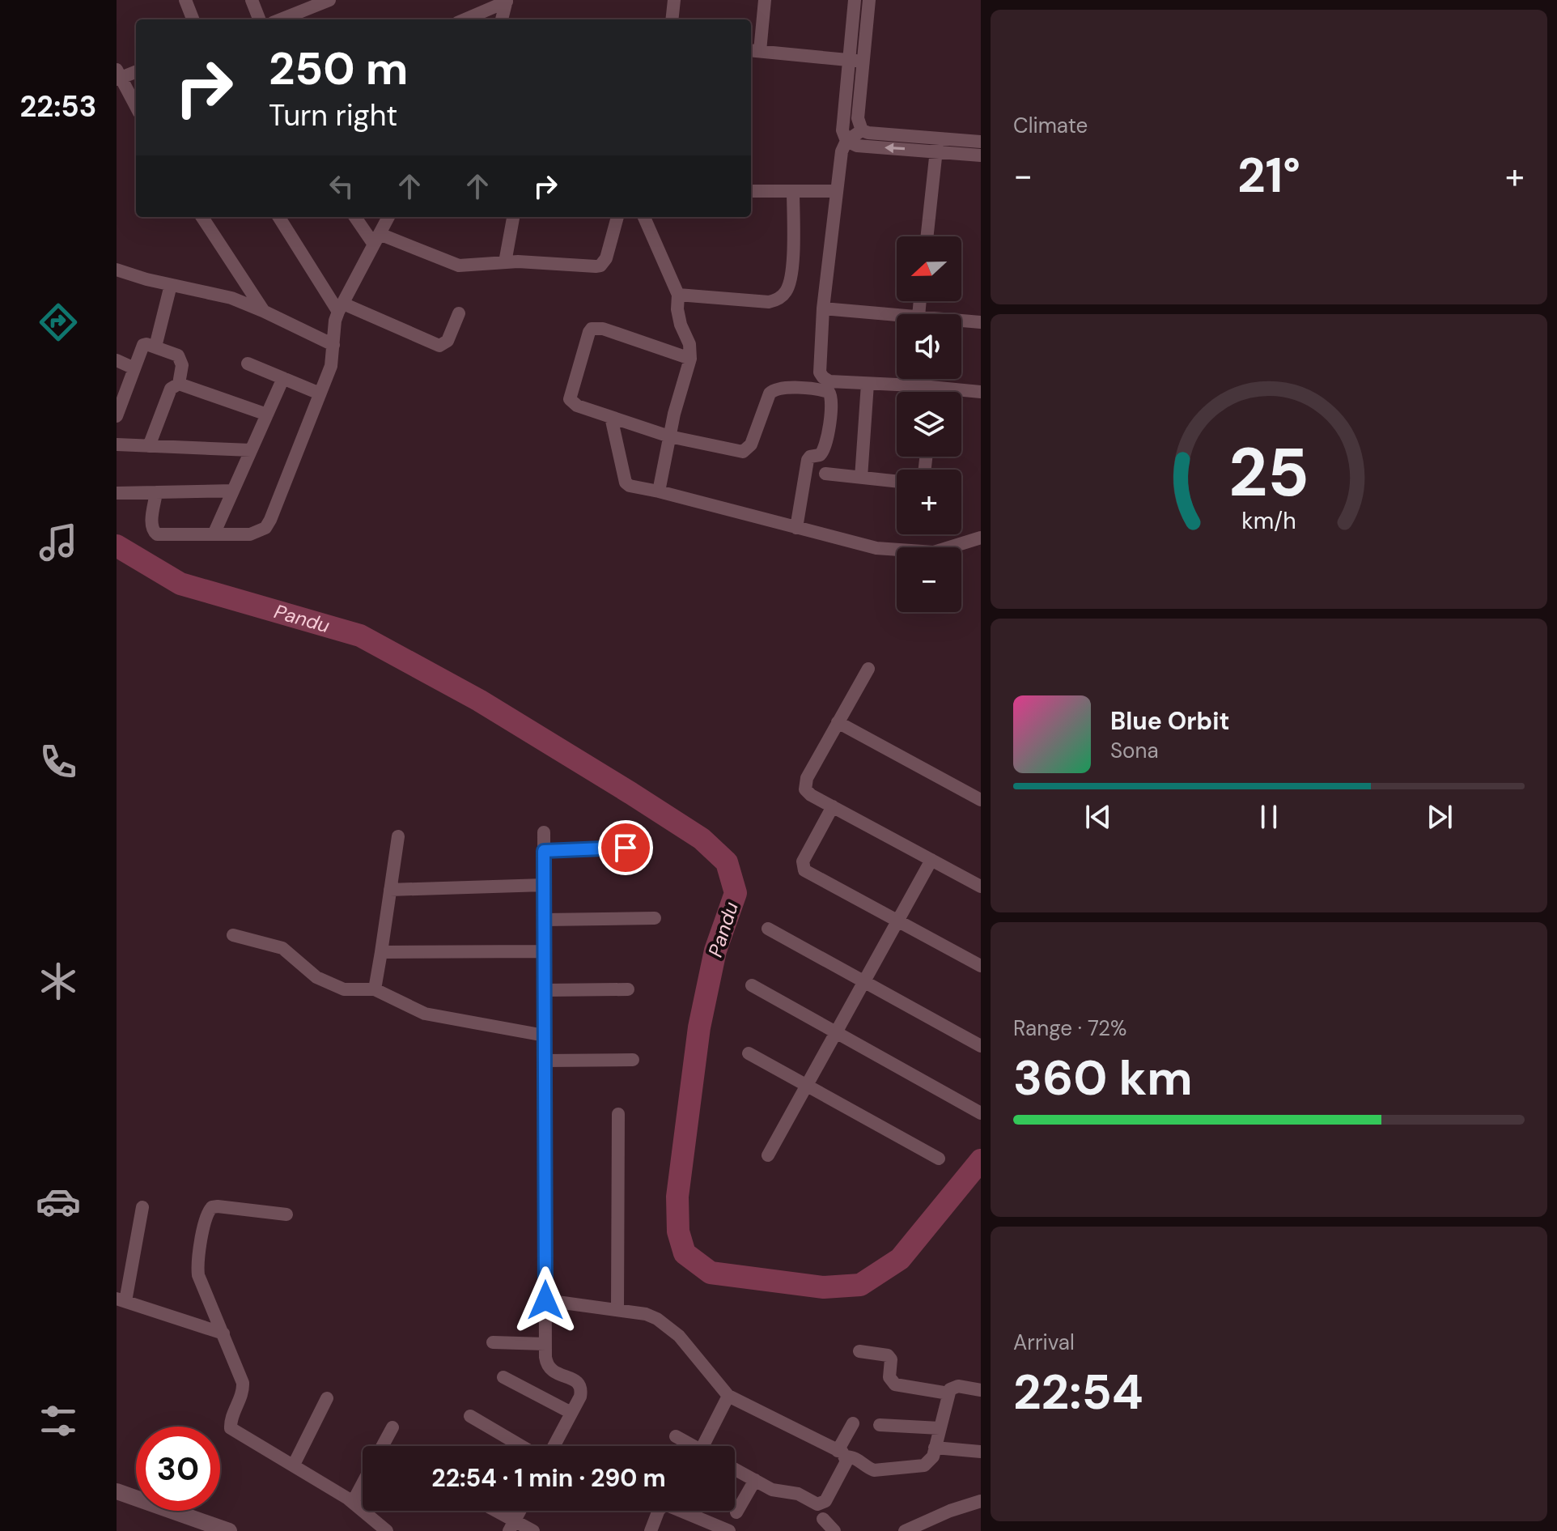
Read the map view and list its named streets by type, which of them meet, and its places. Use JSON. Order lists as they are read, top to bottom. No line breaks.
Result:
{"water":["Pandu"],"north":"left","page":{"tabs":"22:53","tile":["Climate",["Range · 72%","360 km"],["Arrival","22:54"]],"turn":["250 m","Turn right"],"heat":["−","21°","+"],"map_buttons":["+","−"],"song":["Blue Orbit","Sona"],"limit":"30","trip":"22:54 · 1 min · 290 m","gauge":["25","km/h"]}}
